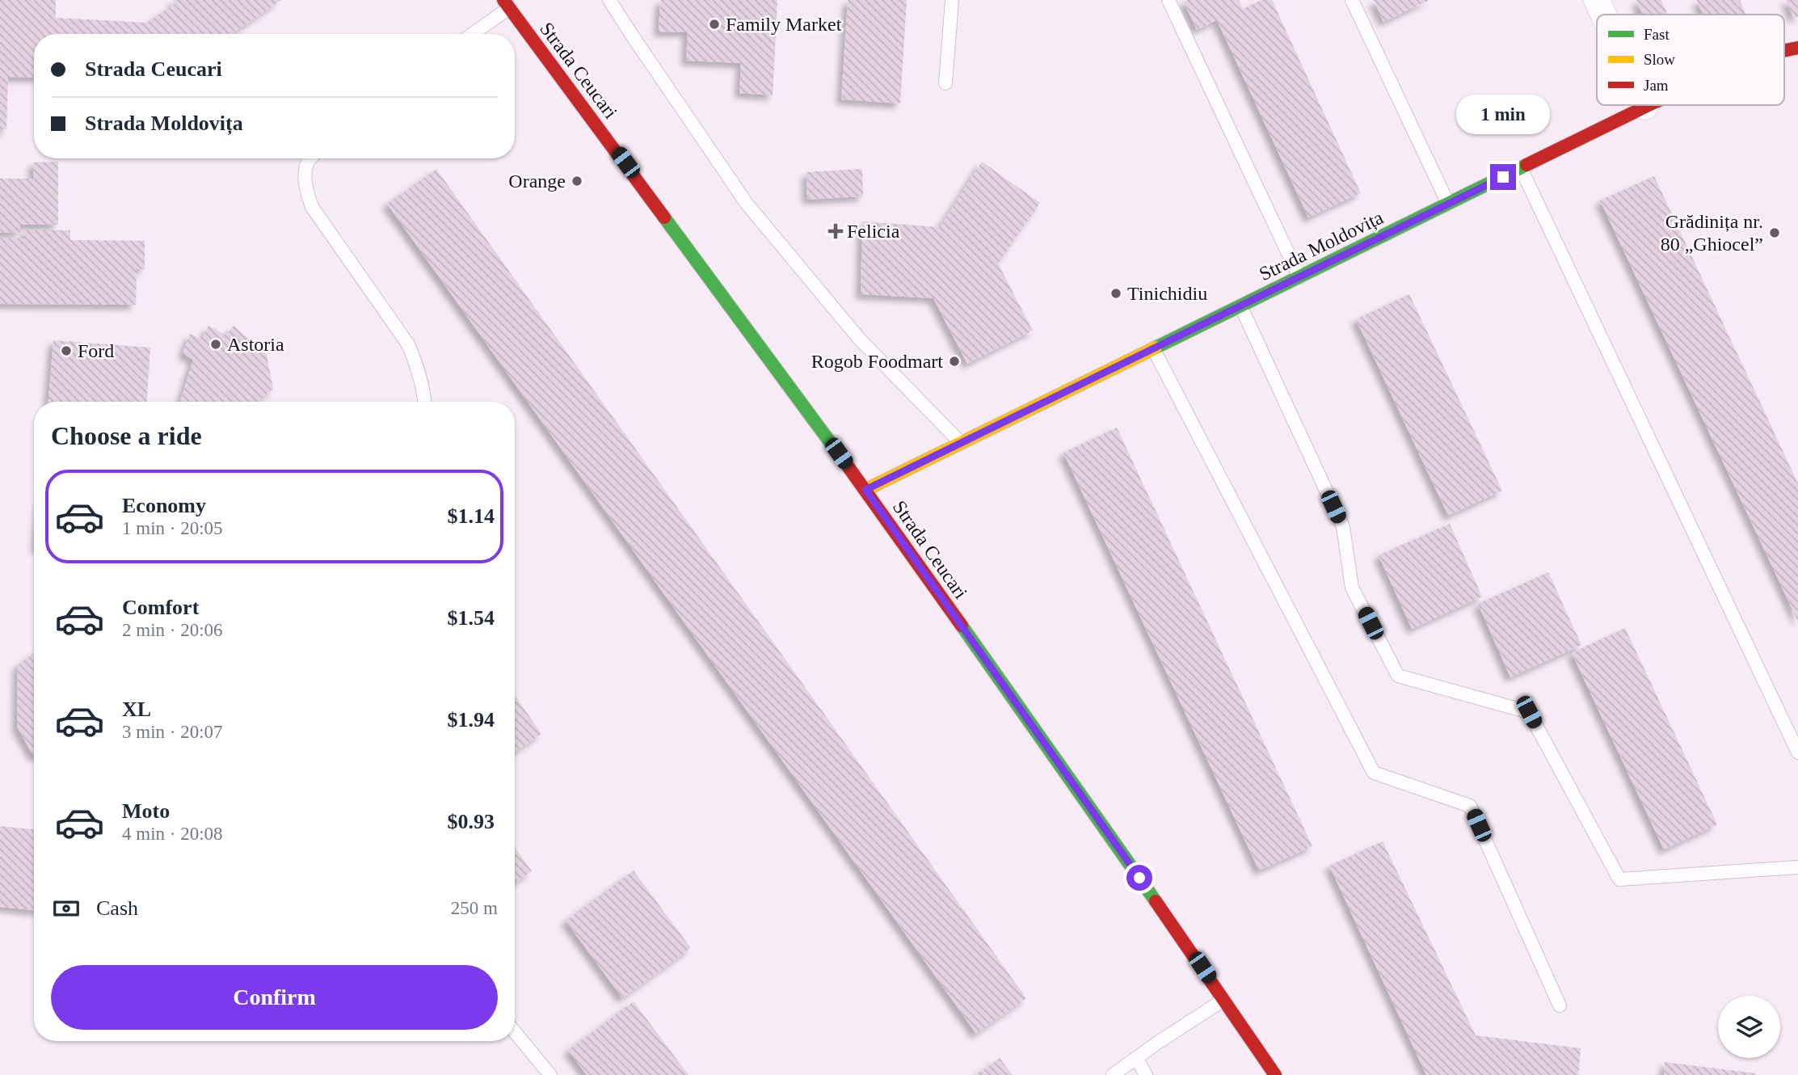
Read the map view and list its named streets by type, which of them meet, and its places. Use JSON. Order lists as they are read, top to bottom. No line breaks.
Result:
{"streets":{"street":["Strada Ceucari","Strada Moldovița"]},"crossings":[["Strada Ceucari","Strada Moldovița"]],"places":{"other":["Family Market","Orange","Grădinița nr. 80 „Ghiocel”","Tinichidiu","Astoria","Ford","Rogob Foodmart"],"health":["Felicia"]},"legend":["Fast","Slow","Jam"],"page":{"banner":["Strada Ceucari","Strada Moldovița"],"bubble":"1 min","heading":"Choose a ride","list":[{"name":"Economy","note":"1 min · 20:05","value":"$1.14"},{"name":"Comfort","note":"2 min · 20:06","value":"$1.54"},{"name":"XL","note":"3 min · 20:07","value":"$1.94"},{"name":"Moto","note":"4 min · 20:08","value":"$0.93"}],"pay":["Cash","250 m"],"buttons":"Confirm"}}
